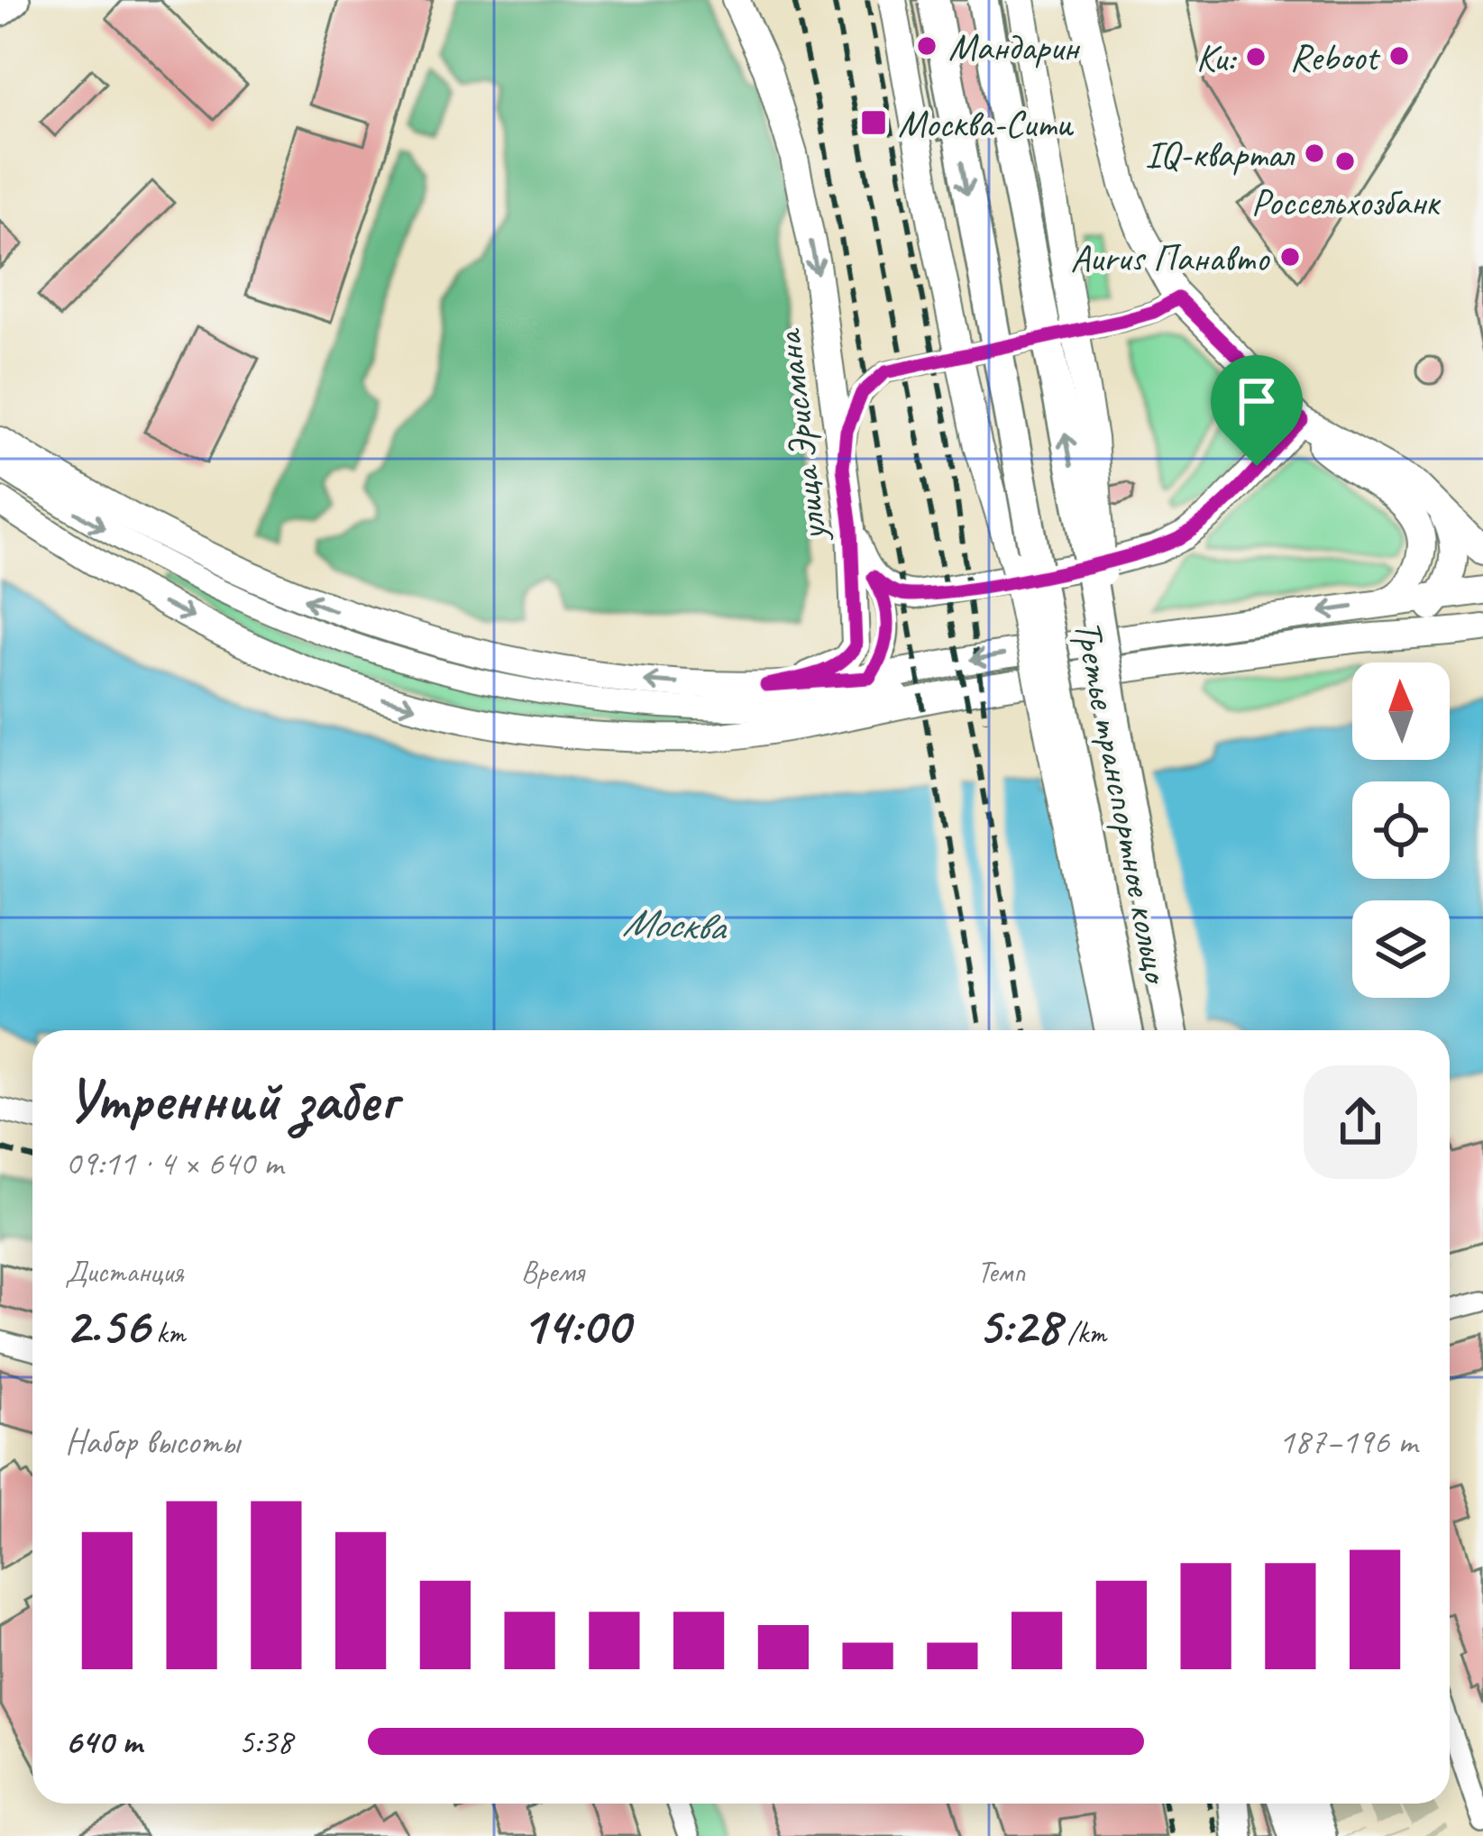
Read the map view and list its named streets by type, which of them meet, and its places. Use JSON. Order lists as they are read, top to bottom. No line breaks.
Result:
{"streets":{"main road":["улица Эрисмана","Третье транспортное кольцо"]},"water":["Москва"],"places":{"other":["Мандарин","Reboot","Ku:","IQ-квартал","Россельхозбанк","Aurus Панавто"],"transit":["Москва-Сити"]},"north":"top","page":{"heading":["Утренний забег","09:11 · 4 × 640 m"],"stats":[["Дистанция","2.56 km"],["Время","14:00"],["Темп","5:28 /km"]],"chart":["Набор высоты","187–196 m"],"list":[{"name":"640 m","note":"5:38"}]}}
